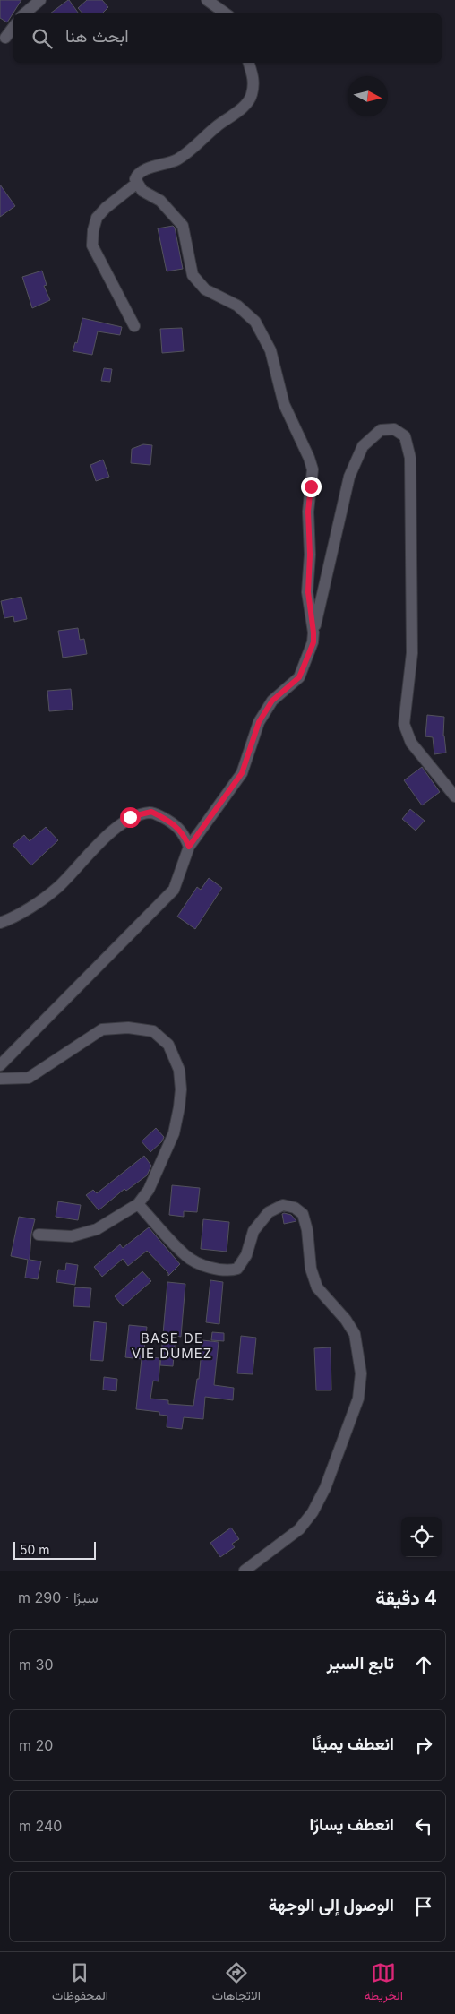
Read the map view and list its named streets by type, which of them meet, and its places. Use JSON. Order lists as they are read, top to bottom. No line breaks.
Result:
{"districts":["BASE DE VIE DUMEZ"],"scale_bar":"50 m","north":"right","page":{"search":"ابحث هنا","scale":"50 m","heading":["4 دقيقة","سيرًا · 290 m"],"list":[["تابع السير","30 m"],["انعطف يمينًا","20 m"],["انعطف يسارًا","240 m"],"الوصول إلى الوجهة"],"nav":["الخريطة","الاتجاهات","المحفوظات"]}}
